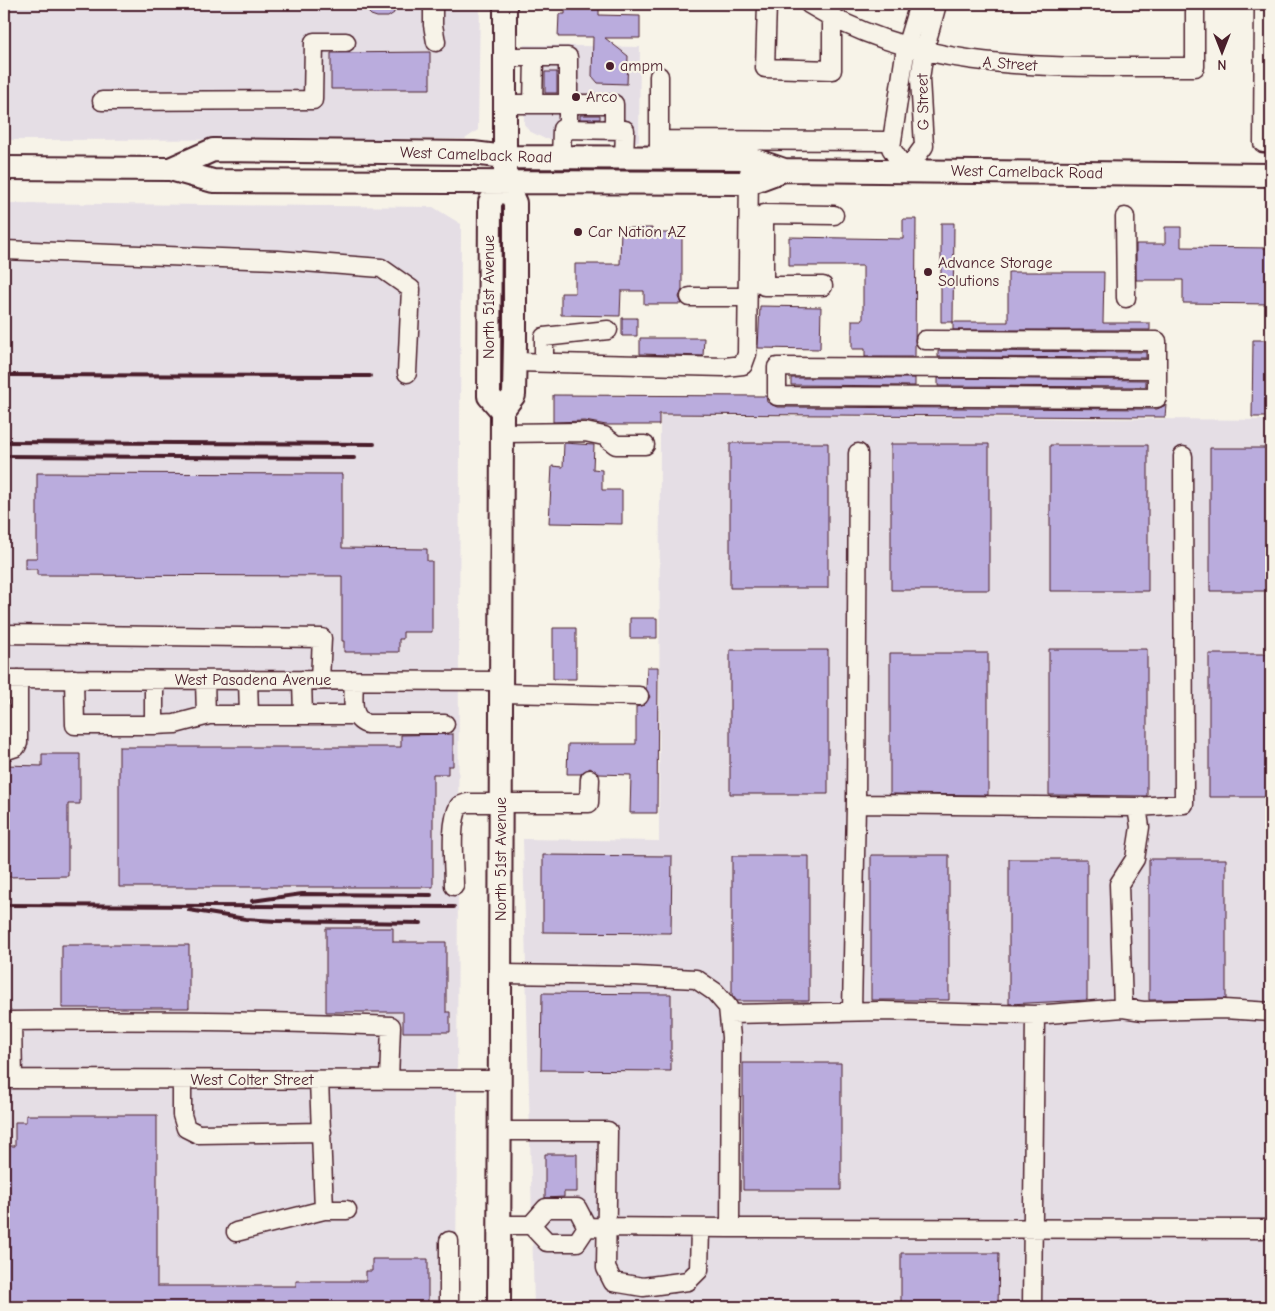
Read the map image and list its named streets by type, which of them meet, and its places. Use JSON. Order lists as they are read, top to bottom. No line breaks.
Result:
{"streets":{"main road":["West Camelback Road","North 51st Avenue"],"street":["A Street","G Street","West Pasadena Avenue","West Colter Street"]},"crossings":[["A Street","G Street"],["G Street","West Camelback Road"],["West Camelback Road","North 51st Avenue"],["North 51st Avenue","West Pasadena Avenue"],["North 51st Avenue","West Colter Street"]],"places":["ampm","Arco","Car Nation AZ","Advance Storage Solutions"],"north":"bottom"}
